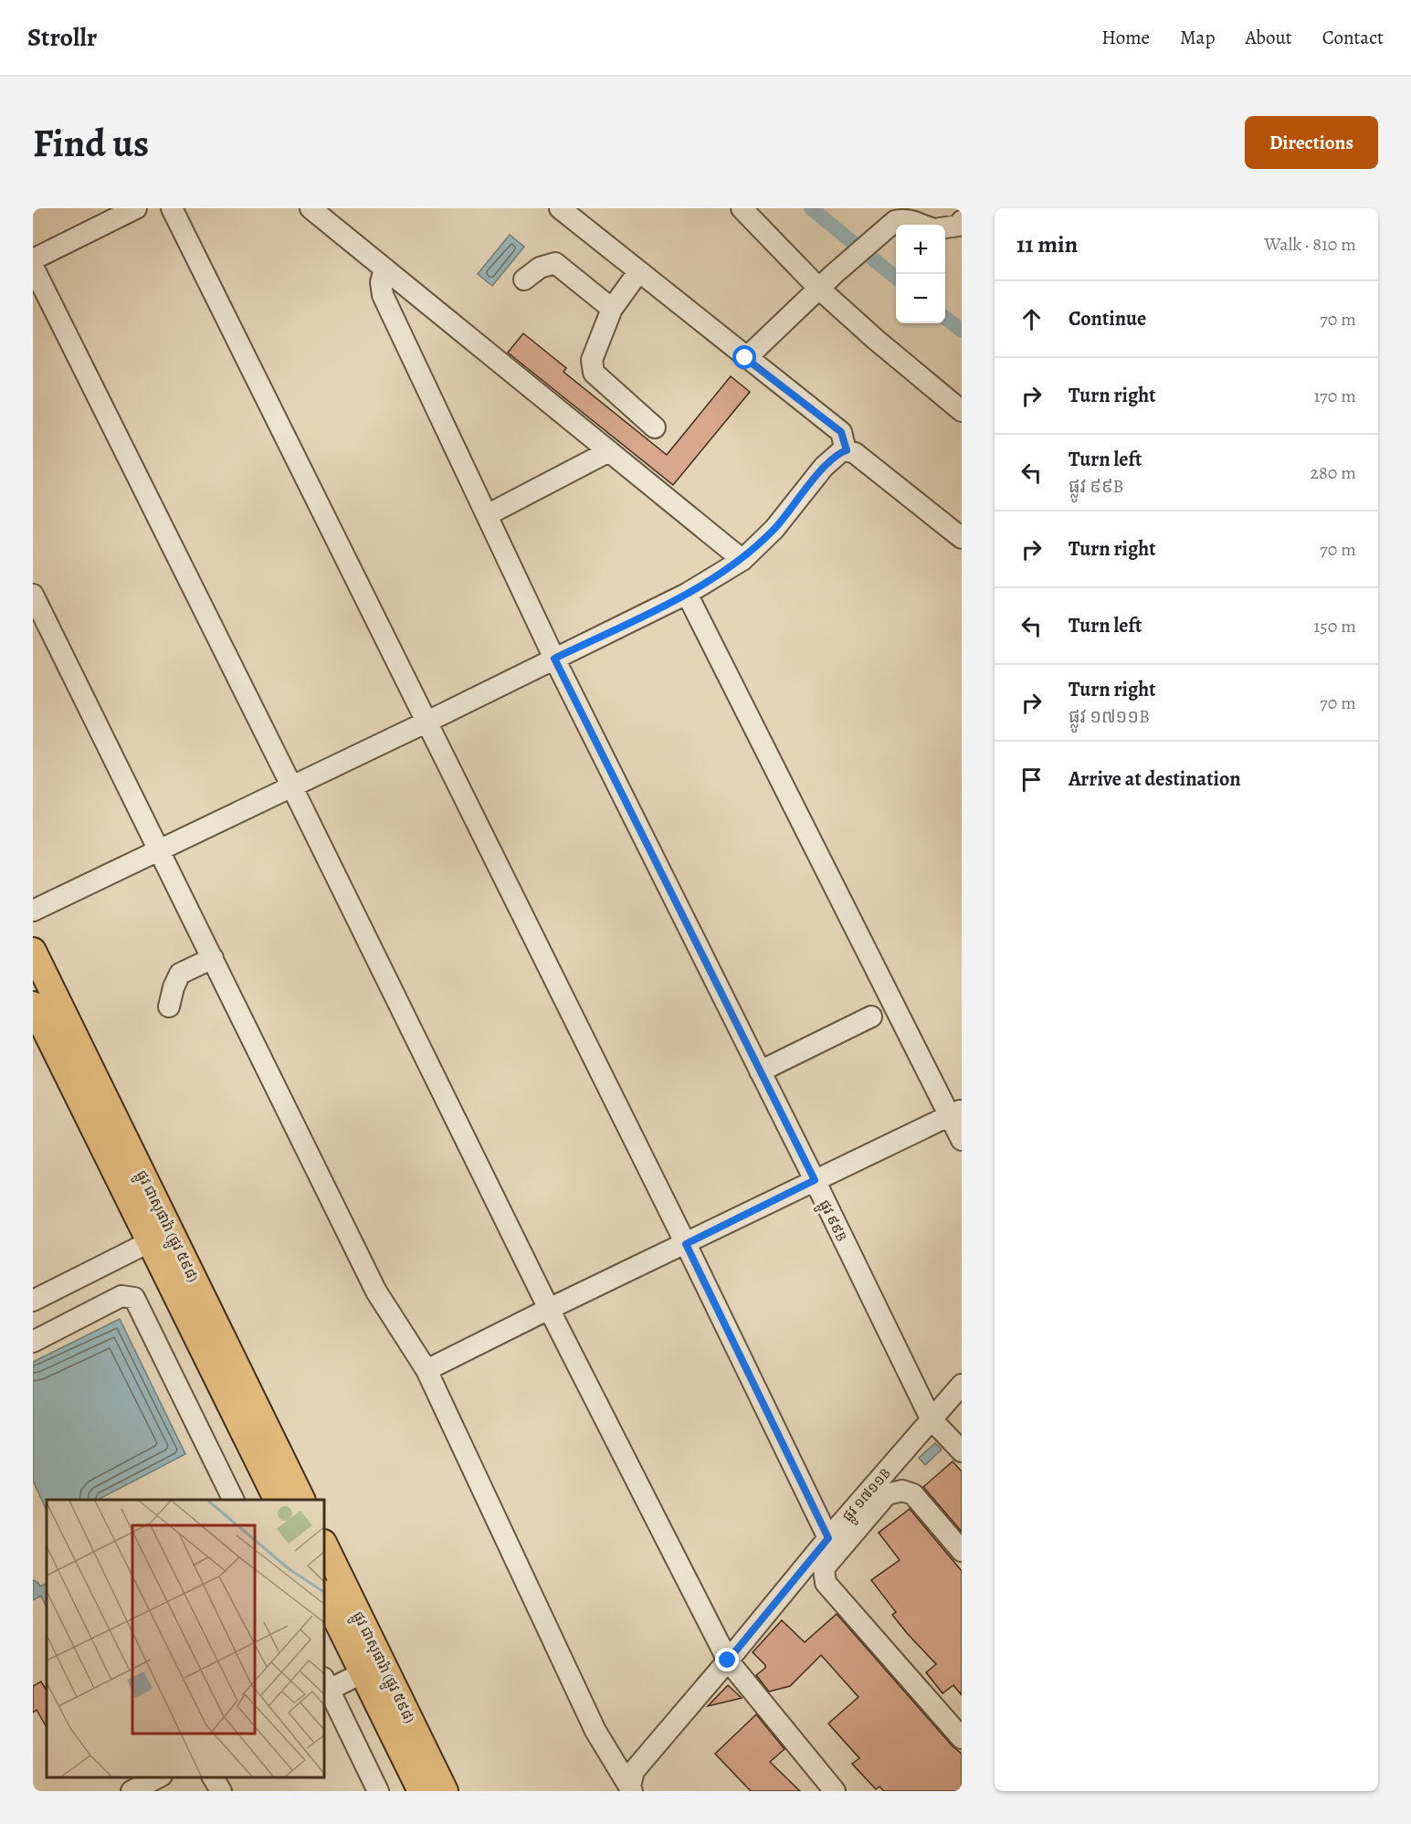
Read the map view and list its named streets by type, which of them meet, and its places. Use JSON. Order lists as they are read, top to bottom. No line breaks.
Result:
{"streets":{"main road":["ផ្លូវ ជាសុផារ៉ា (ផ្លូវ ៥៩៨)"],"street":["ផ្លូវ ៩៩B","ផ្លូវ ១៧១១B"]},"crossings":[["ផ្លូវ ៩៩B","ផ្លូវ ១៧១១B"]],"page":{"header":"Strollr","nav":["Home","Map","About","Contact"],"buttons":"Directions","title":"Find us","heading":["11 min","Walk · 810 m"],"map_buttons":["+","−"],"list":[["Continue","70 m"],["Turn right","170 m"],["Turn left","ផ្លូវ ៩៩B","280 m"],["Turn right","70 m"],["Turn left","150 m"],["Turn right","ផ្លូវ ១៧១១B","70 m"],"Arrive at destination"]}}
